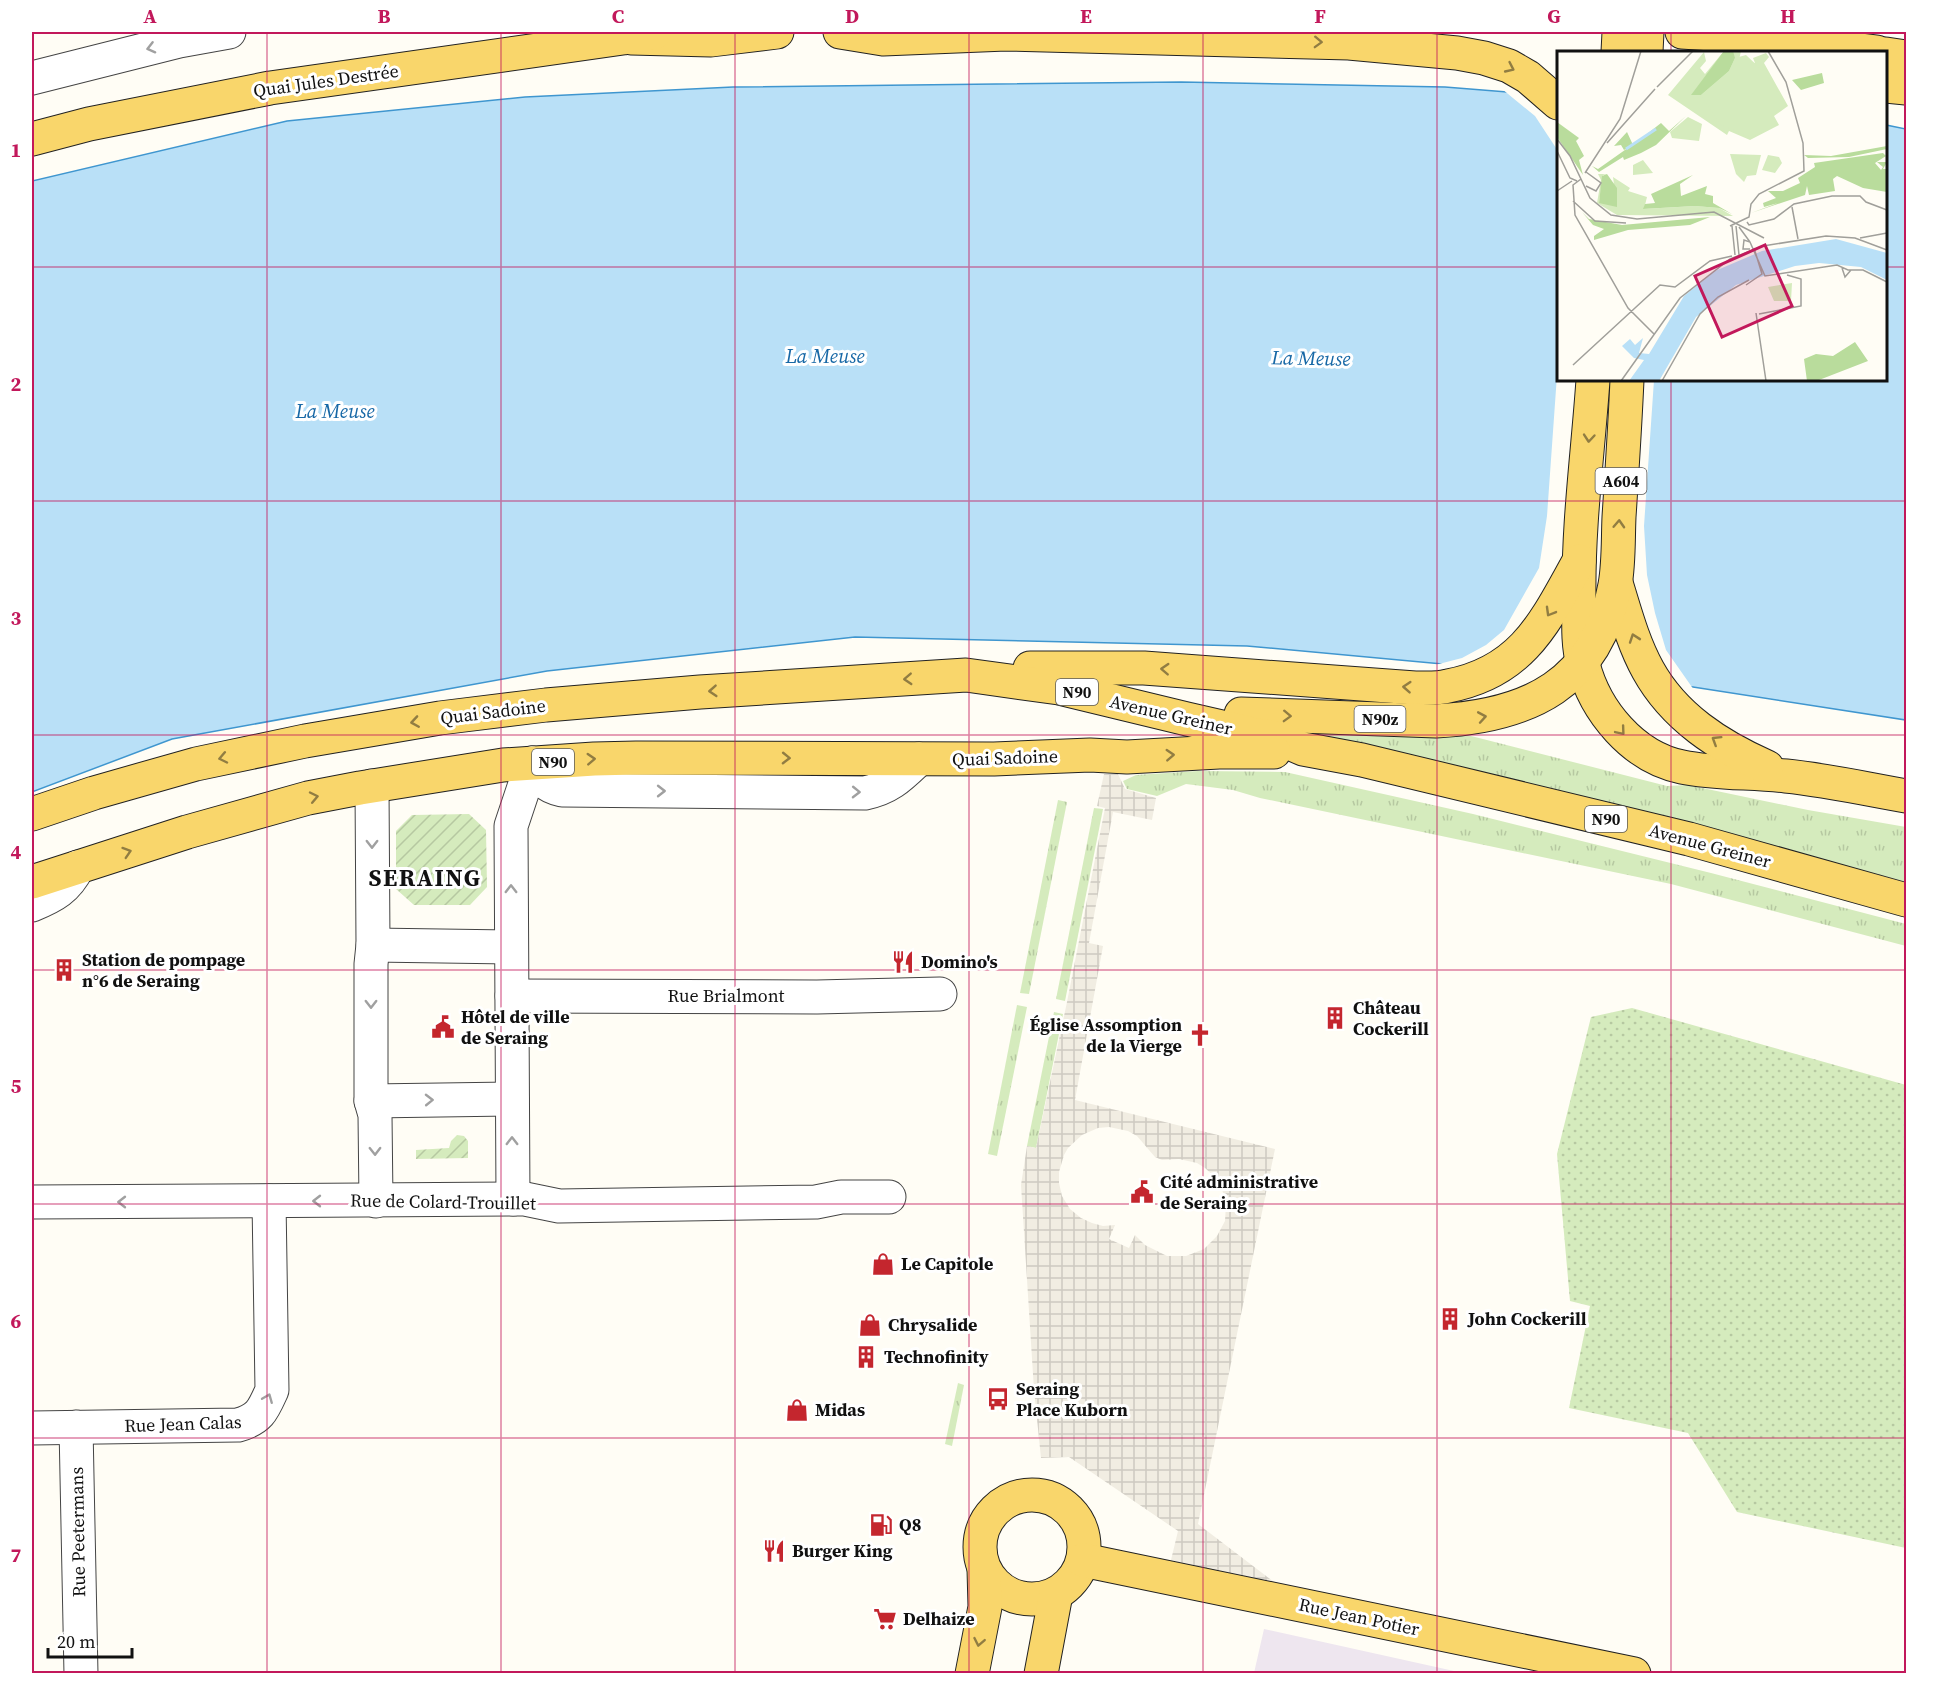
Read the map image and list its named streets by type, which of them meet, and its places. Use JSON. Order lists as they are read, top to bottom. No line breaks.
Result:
{"streets":{"main road":["Quai Jules Destrée","A604","N90","Quai Sadoine","Avenue Greiner","N90z","Rue Jean Potier"],"street":["Rue Brialmont","Rue de Colard-Trouillet","Rue Jean Calas","Rue Peetermans"]},"crossings":[["A604","N90z"],["Quai Sadoine","Avenue Greiner"],["Quai Sadoine","N90z"],["Avenue Greiner","N90z"],["Rue de Colard-Trouillet","Rue Jean Calas"],["Rue Jean Calas","Rue Peetermans"]],"one_way":["Rue de Colard-Trouillet"],"districts":["SERAING"],"water":["La Meuse"],"places":{"restaurant":["Domino's","Burger King"],"building":["Station de pompage n°6 de Seraing","Château Cockerill","John Cockerill","Technofinity"],"public building":["Hôtel de ville de Seraing","Cité administrative de Seraing"],"church":["Église Assomption de la Vierge"],"shop":["Le Capitole","Chrysalide","Midas"],"bus stop":["Seraing Place Kuborn"],"fuel station":["Q8"],"supermarket":["Delhaize"]},"scale_bar":"20 m","grid":{"columns":["A","B","C","D","E","F","G","H"],"rows":["1","2","3","4","5","6","7"]}}
